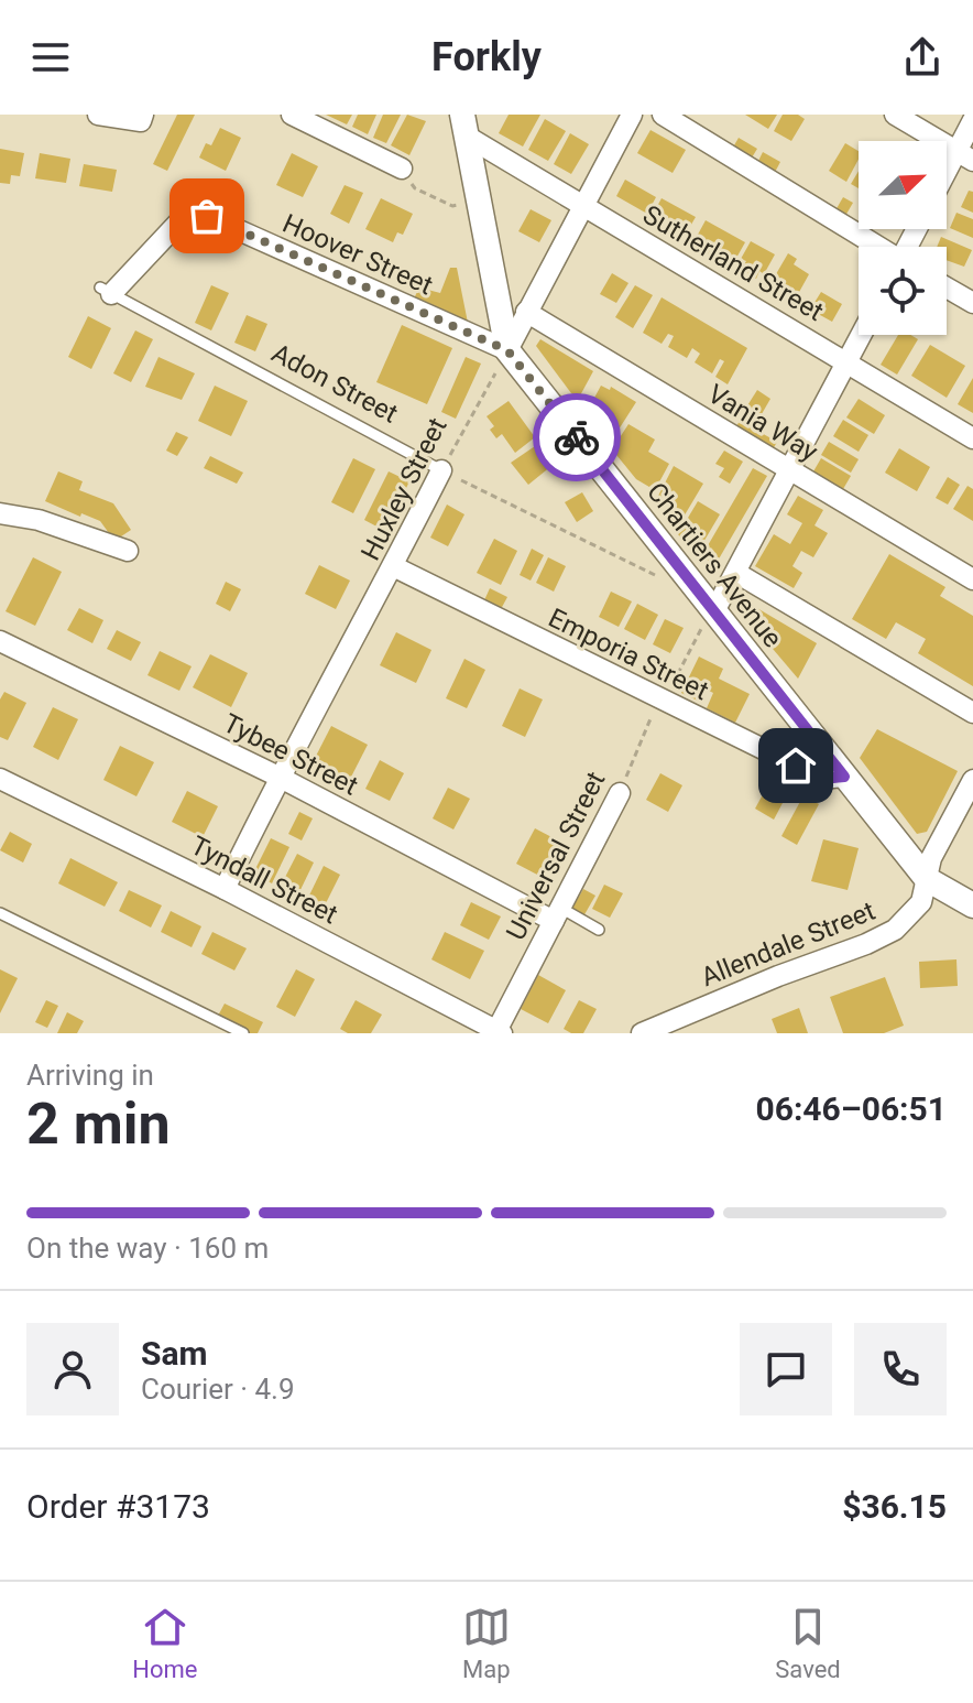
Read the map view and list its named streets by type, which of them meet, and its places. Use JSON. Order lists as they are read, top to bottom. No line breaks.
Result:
{"streets":{"street":["Hoover Street","Sutherland Street","Vania Way","Huxley Street","Chartiers Avenue","Emporia Street","Tybee Street","Universal Street","Tyndall Street","Allendale Street"],"lane":["Adon Street"]},"crossings":[["Hoover Street","Adon Street"],["Hoover Street","Huxley Street"],["Hoover Street","Chartiers Avenue"],["Sutherland Street","Chartiers Avenue"],["Adon Street","Huxley Street"],["Huxley Street","Chartiers Avenue"],["Huxley Street","Emporia Street"],["Huxley Street","Tybee Street"],["Huxley Street","Tyndall Street"],["Chartiers Avenue","Emporia Street"],["Chartiers Avenue","Universal Street"],["Chartiers Avenue","Allendale Street"],["Emporia Street","Universal Street"],["Tybee Street","Universal Street"],["Universal Street","Tyndall Street"]],"north":"top right","page":{"header":"Forkly","heading":["2 min","Arriving in","06:46–06:51"],"panel":["Sam","Courier · 4.9","Order #3173","$36.15"],"bar":"On the way · 160 m","tabs":["Home","Map","Saved"]}}
